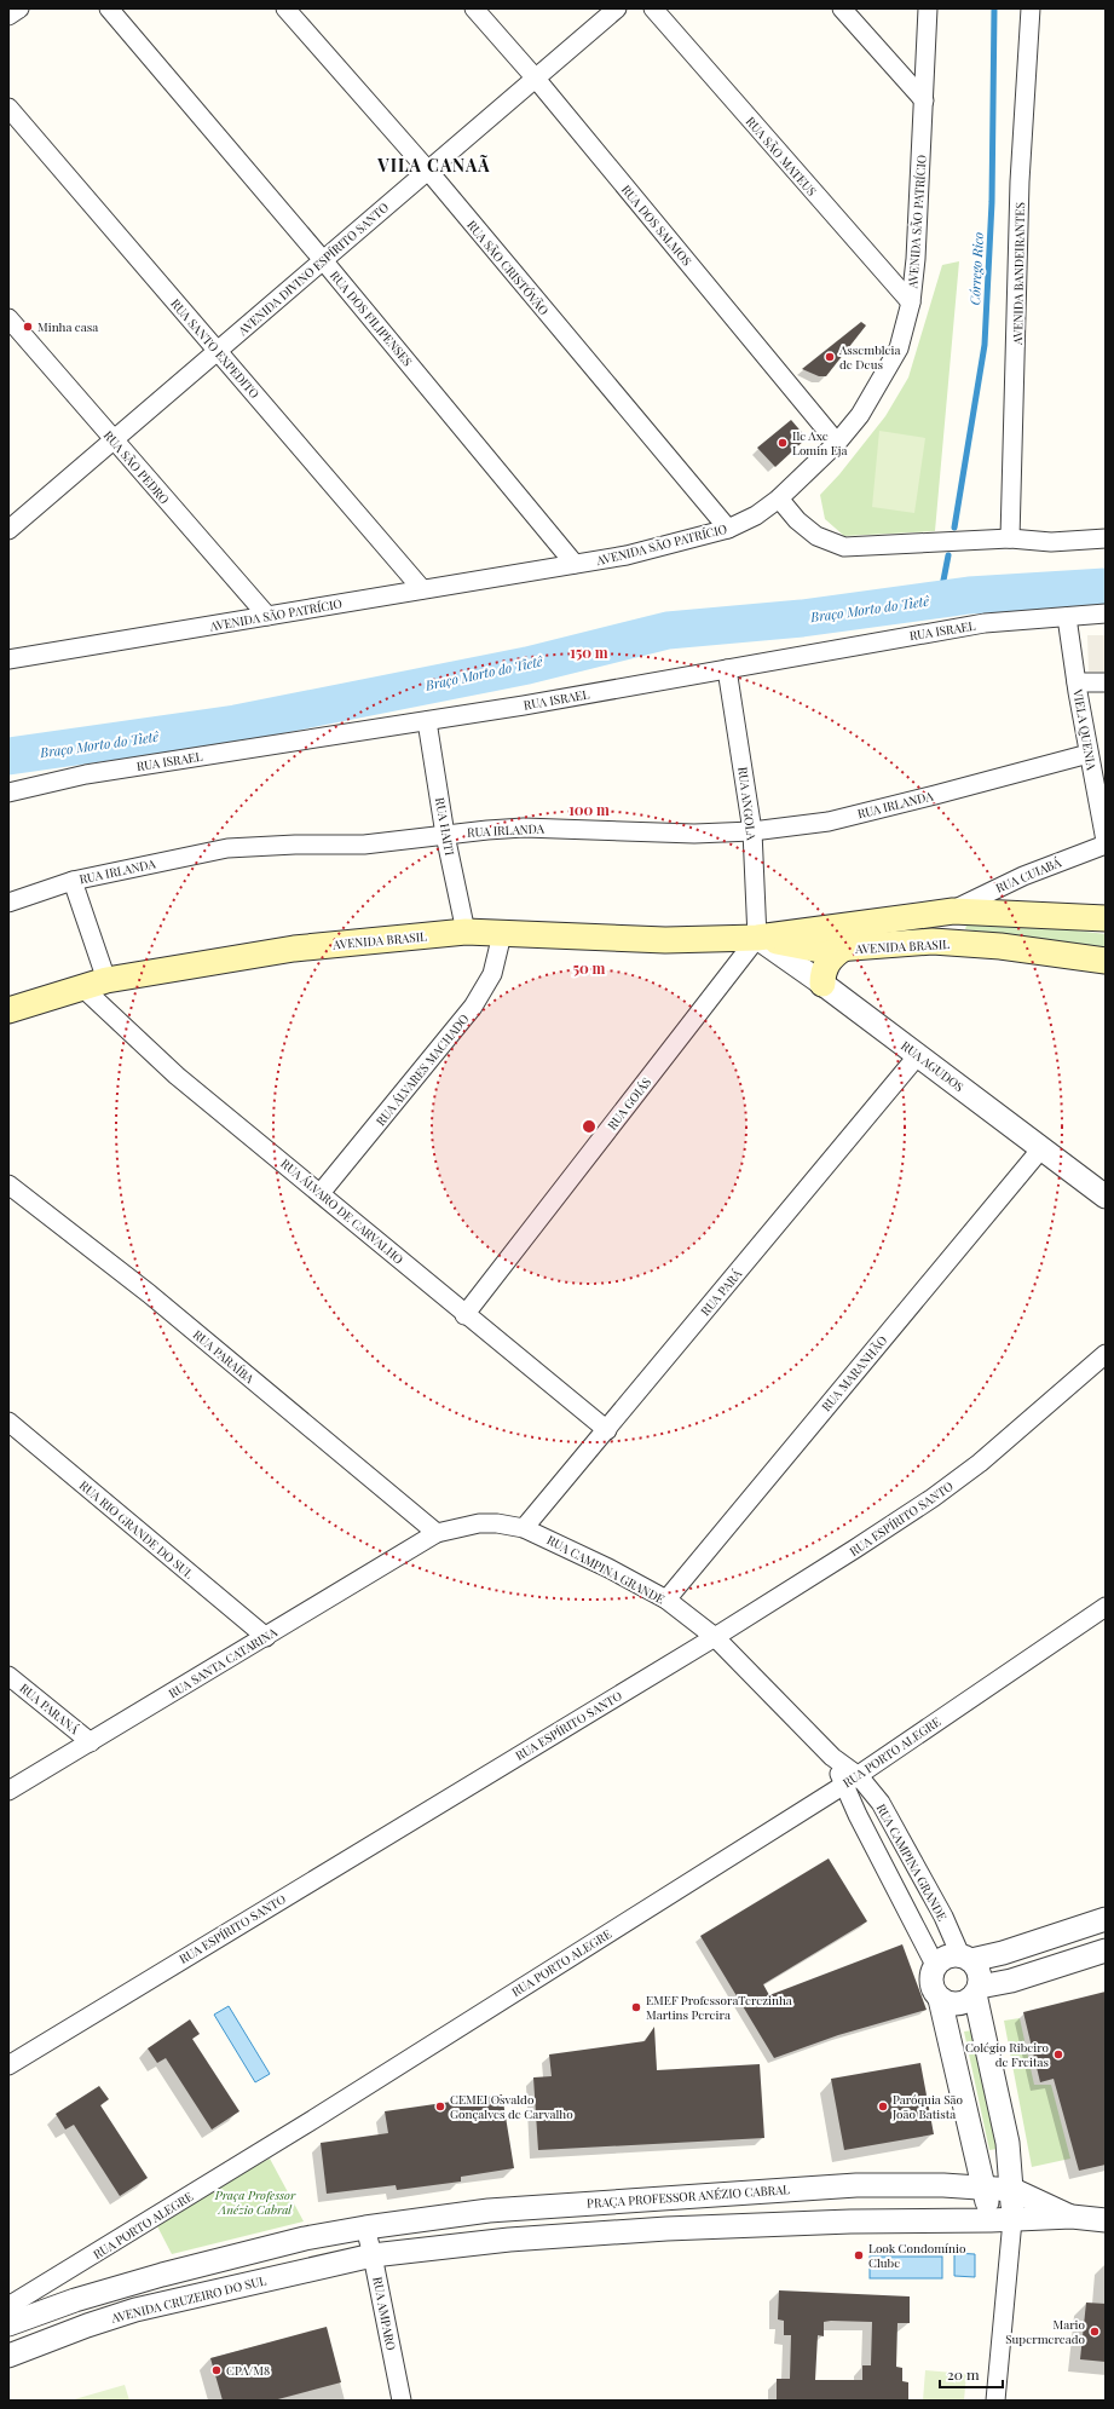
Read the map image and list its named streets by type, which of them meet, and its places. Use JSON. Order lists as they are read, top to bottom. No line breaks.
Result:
{"streets":{"main road":["AVENIDA BRASIL"],"street":["RUA SÃO MATEUS","AVENIDA SÃO PATRÍCIO","RUA DOS SALMOS","RUA SÃO CRISTÓVÃO","AVENIDA DIVINO ESPÍRITO SANTO","AVENIDA BANDEIRANTES","RUA DOS FILIPENSES","RUA SANTO EXPEDITO","RUA SÃO PEDRO","RUA ISRAEL","VIELA QUENIA","RUA ANGOLA","RUA IRLANDA","RUA HAITI","RUA CUIABÁ","RUA AGUDOS","RUA ÁLVARES MACHADO","RUA GOIÁS","RUA ÁLVARO DE CARVALHO","RUA PARÁ","RUA PARAÍBA","RUA MARANHÃO","RUA ESPÍRITO SANTO","RUA RIO GRANDE DO SUL","RUA CAMPINA GRANDE","RUA SANTA CATARINA","RUA PARANÁ","RUA PORTO ALEGRE","PRAÇA PROFESSOR ANÉZIO CABRAL","AVENIDA CRUZEIRO DO SUL","RUA AMPARO"]},"crossings":[["RUA SÃO MATEUS","AVENIDA SÃO PATRÍCIO"],["AVENIDA SÃO PATRÍCIO","RUA DOS SALMOS"],["AVENIDA SÃO PATRÍCIO","RUA SÃO CRISTÓVÃO"],["AVENIDA SÃO PATRÍCIO","RUA DOS FILIPENSES"],["AVENIDA SÃO PATRÍCIO","RUA SANTO EXPEDITO"],["AVENIDA SÃO PATRÍCIO","RUA SÃO PEDRO"],["RUA DOS SALMOS","AVENIDA DIVINO ESPÍRITO SANTO"],["RUA SÃO CRISTÓVÃO","AVENIDA DIVINO ESPÍRITO SANTO"],["AVENIDA DIVINO ESPÍRITO SANTO","RUA DOS FILIPENSES"],["AVENIDA DIVINO ESPÍRITO SANTO","RUA SANTO EXPEDITO"],["AVENIDA DIVINO ESPÍRITO SANTO","RUA SÃO PEDRO"],["RUA ISRAEL","VIELA QUENIA"],["RUA ISRAEL","RUA ANGOLA"],["RUA ISRAEL","RUA HAITI"],["VIELA QUENIA","RUA IRLANDA"],["RUA ANGOLA","RUA IRLANDA"],["RUA ANGOLA","AVENIDA BRASIL"],["RUA ANGOLA","RUA AGUDOS"],["RUA ANGOLA","RUA GOIÁS"],["RUA IRLANDA","RUA HAITI"],["RUA HAITI","AVENIDA BRASIL"],["RUA CUIABÁ","AVENIDA BRASIL"],["AVENIDA BRASIL","RUA AGUDOS"],["AVENIDA BRASIL","RUA ÁLVARES MACHADO"],["AVENIDA BRASIL","RUA GOIÁS"],["AVENIDA BRASIL","RUA ÁLVARO DE CARVALHO"],["RUA AGUDOS","RUA GOIÁS"],["RUA AGUDOS","RUA PARÁ"],["RUA AGUDOS","RUA MARANHÃO"],["RUA ÁLVARES MACHADO","RUA ÁLVARO DE CARVALHO"],["RUA GOIÁS","RUA ÁLVARO DE CARVALHO"],["RUA ÁLVARO DE CARVALHO","RUA PARÁ"],["RUA PARÁ","RUA CAMPINA GRANDE"],["RUA PARAÍBA","RUA CAMPINA GRANDE"],["RUA PARAÍBA","RUA SANTA CATARINA"],["RUA MARANHÃO","RUA CAMPINA GRANDE"],["RUA ESPÍRITO SANTO","RUA CAMPINA GRANDE"],["RUA RIO GRANDE DO SUL","RUA SANTA CATARINA"],["RUA CAMPINA GRANDE","RUA SANTA CATARINA"],["RUA CAMPINA GRANDE","RUA PORTO ALEGRE"],["RUA SANTA CATARINA","RUA PARANÁ"],["PRAÇA PROFESSOR ANÉZIO CABRAL","RUA AMPARO"],["AVENIDA CRUZEIRO DO SUL","RUA AMPARO"]],"districts":["VILA CANAÃ"],"water":["Córrego Rico","Braço Morto do Tietê"],"parks":["Praça Professor Anézio Cabral"],"places":["Minha casa","Assembleia de Deus","Ile Axe Lomin Eja","EMEF ProfessoraTerezinha Martins Pereira","Colégio Ribeiro de Freitas","CEMEI Osvaldo Gonçalves de Carvalho","Paróquia São João Batista","Look Condomínio Clube","Mario Supermercado","CPA/M8"],"scale_bar":"20 m","rings":["150 m","100 m","50 m"]}
